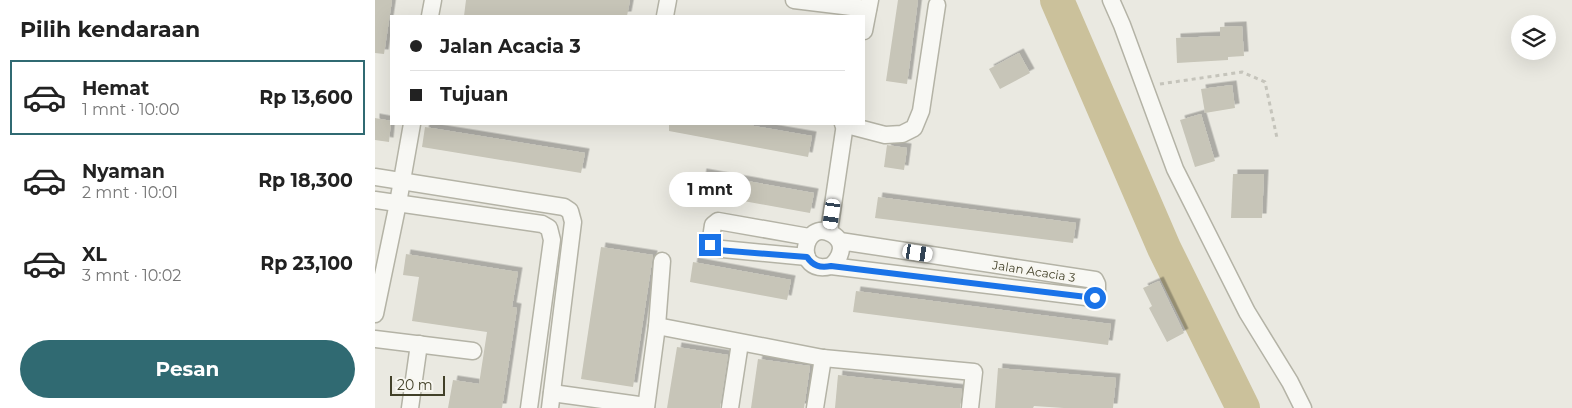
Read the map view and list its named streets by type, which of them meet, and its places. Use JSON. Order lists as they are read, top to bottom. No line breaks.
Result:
{"streets":{"street":["Jalan Acacia 3"]},"scale_bar":"20 m","page":{"heading":"Pilih kendaraan","banner":["Jalan Acacia 3","Tujuan"],"list":[{"name":"Hemat","note":"1 mnt · 10:00","value":"Rp 13,600"},{"name":"Nyaman","note":"2 mnt · 10:01","value":"Rp 18,300"},{"name":"XL","note":"3 mnt · 10:02","value":"Rp 23,100"}],"bubble":"1 mnt","buttons":"Pesan","scale":"20 m"}}
